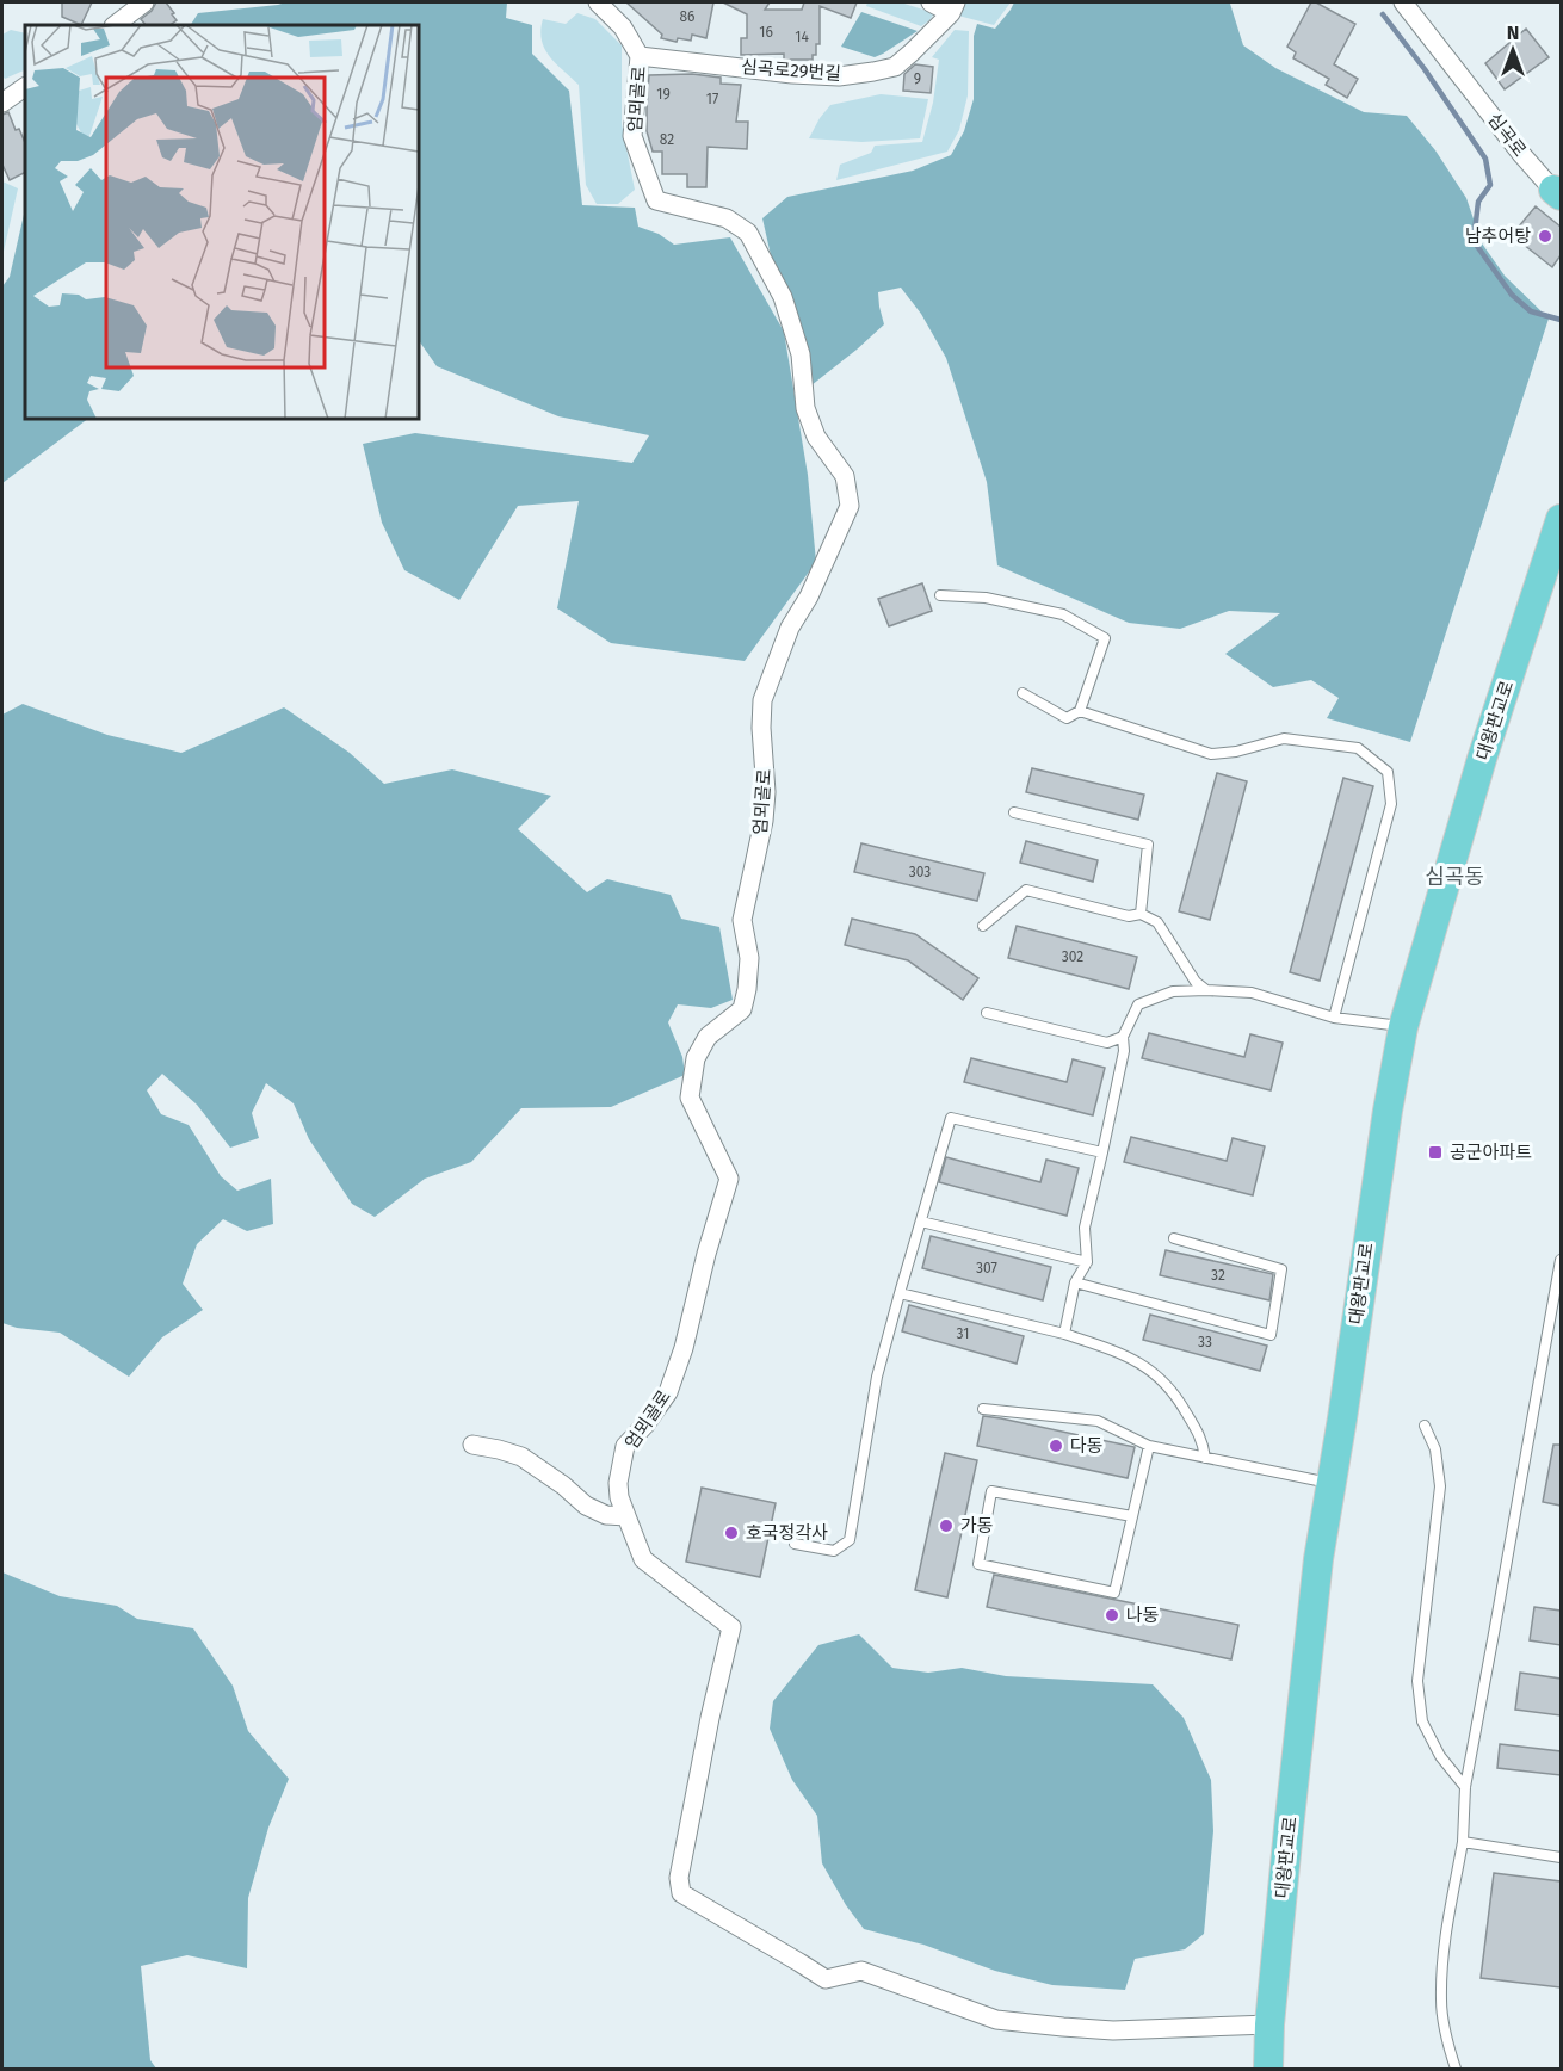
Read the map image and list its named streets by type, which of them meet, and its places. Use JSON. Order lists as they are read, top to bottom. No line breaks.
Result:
{"streets":{"main road":["대왕판교로"],"street":["심곡로29번길","엄뫼골로","심곡로"]},"crossings":[["심곡로29번길","엄뫼골로"],["엄뫼골로","대왕판교로"]],"districts":["심곡동"],"places":{"other":["남추어탕","다동","가동","호국정각사","나동"],"transit":["공군아파트"]},"house_numbers":["86","16","14","9","19","17","82","303","302","307","32","31","33"],"north":"top"}
